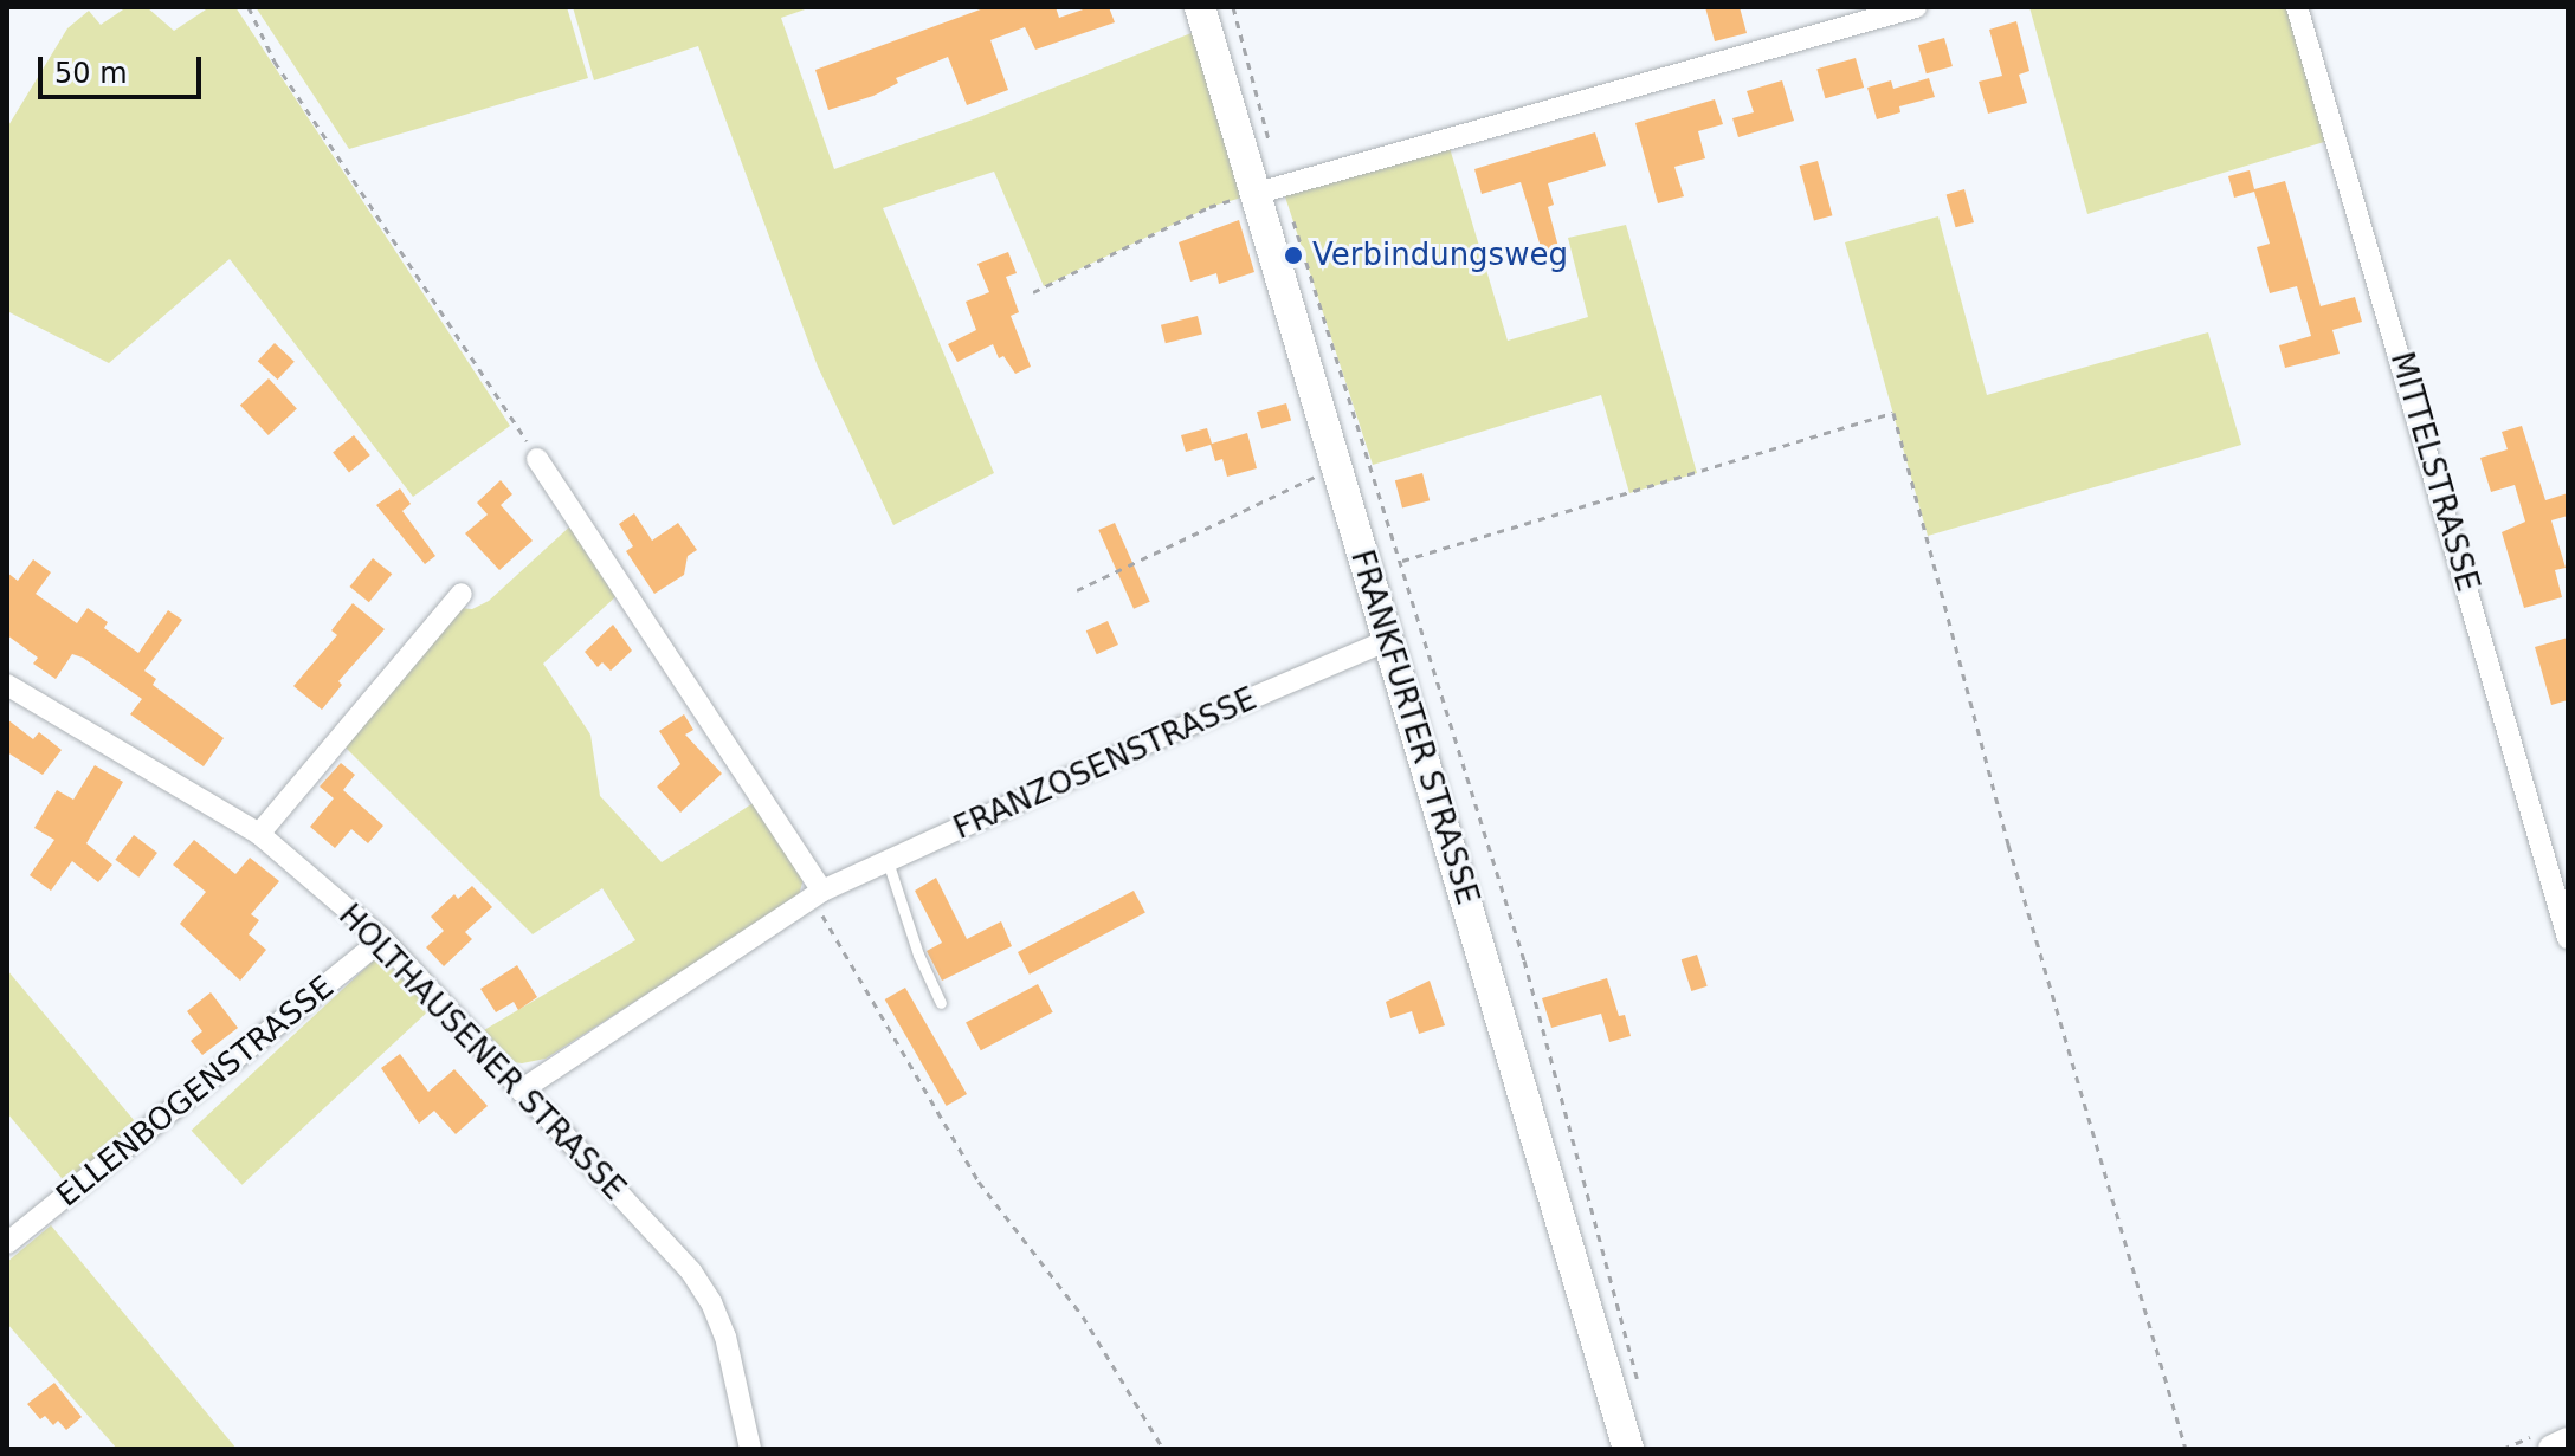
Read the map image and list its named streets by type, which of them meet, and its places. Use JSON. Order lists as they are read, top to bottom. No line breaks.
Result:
{"streets":{"main road":["FRANKFURTER STRASSE"],"street":["MITTELSTRASSE","FRANZOSENSTRASSE","HOLTHAUSENER STRASSE","ELLENBOGENSTRASSE"]},"crossings":[["FRANKFURTER STRASSE","FRANZOSENSTRASSE"],["FRANZOSENSTRASSE","HOLTHAUSENER STRASSE"],["HOLTHAUSENER STRASSE","ELLENBOGENSTRASSE"]],"places":["Verbindungsweg"],"scale_bar":"50 m"}
